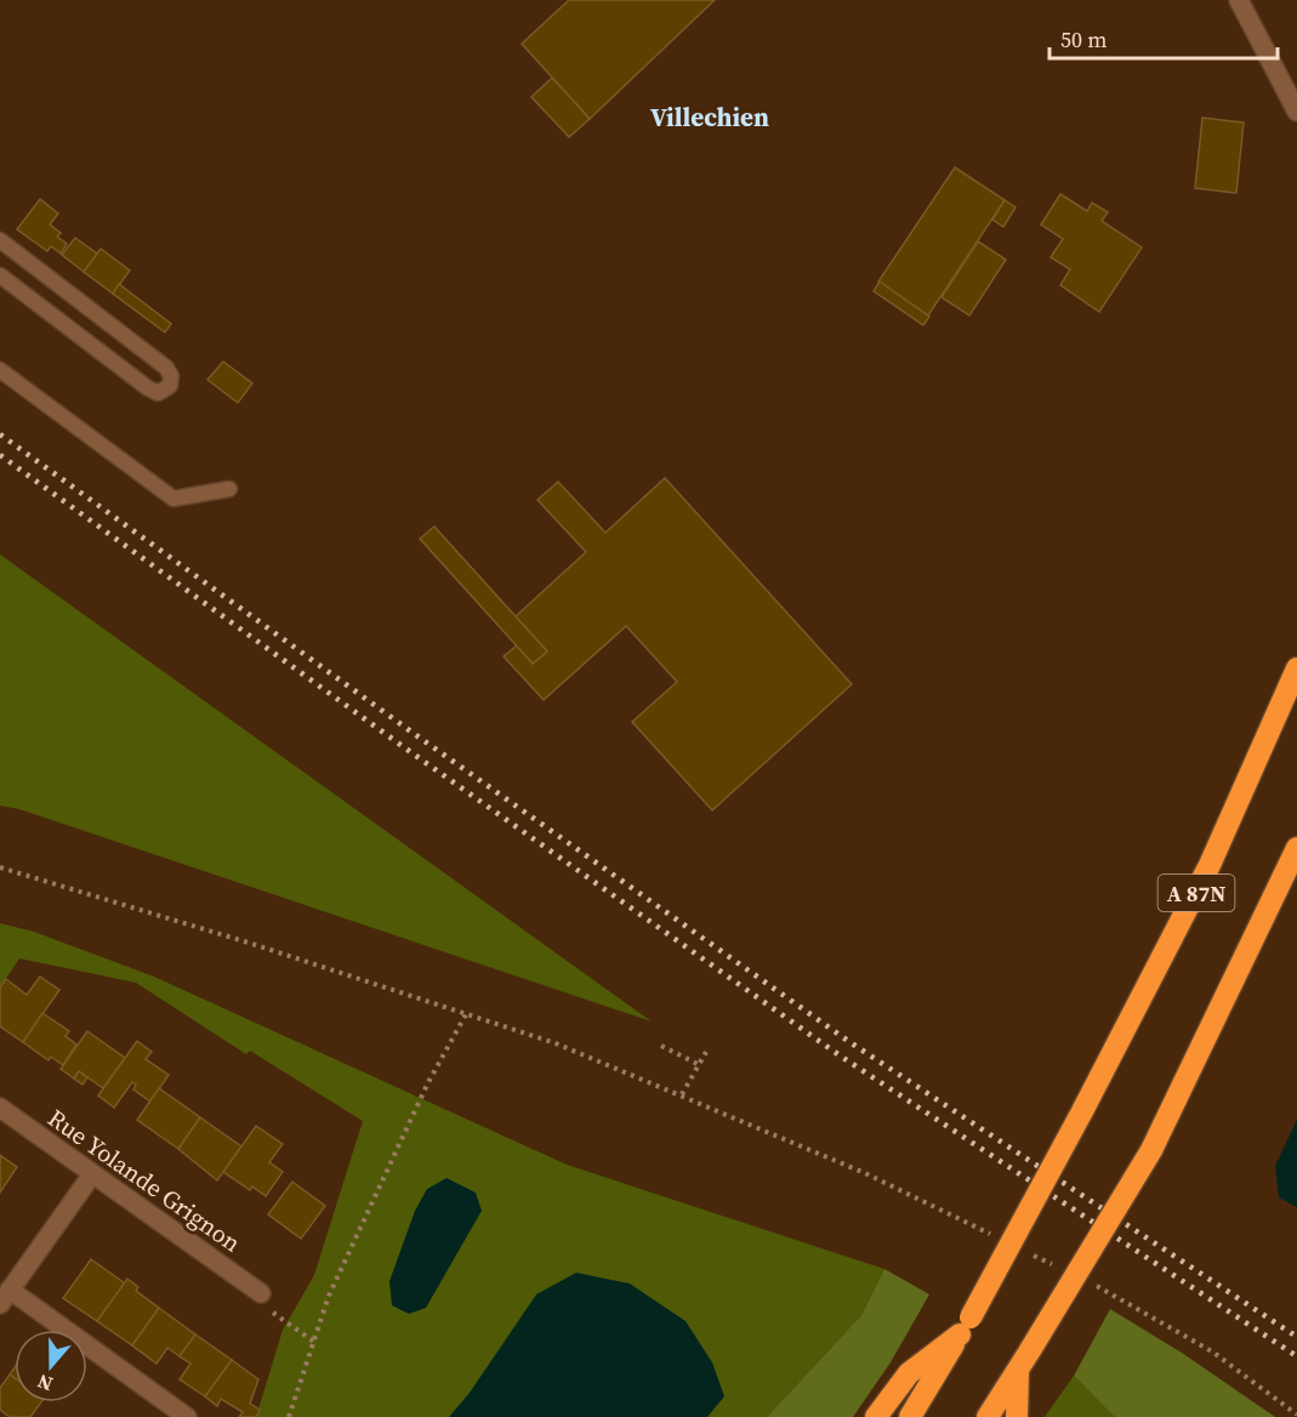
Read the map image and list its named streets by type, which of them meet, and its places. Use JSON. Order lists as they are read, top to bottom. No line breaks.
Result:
{"streets":{"highway":["A 87N"],"street":["Rue Yolande Grignon"]},"districts":["Villechien"],"scale_bar":"50 m","north":"bottom"}
